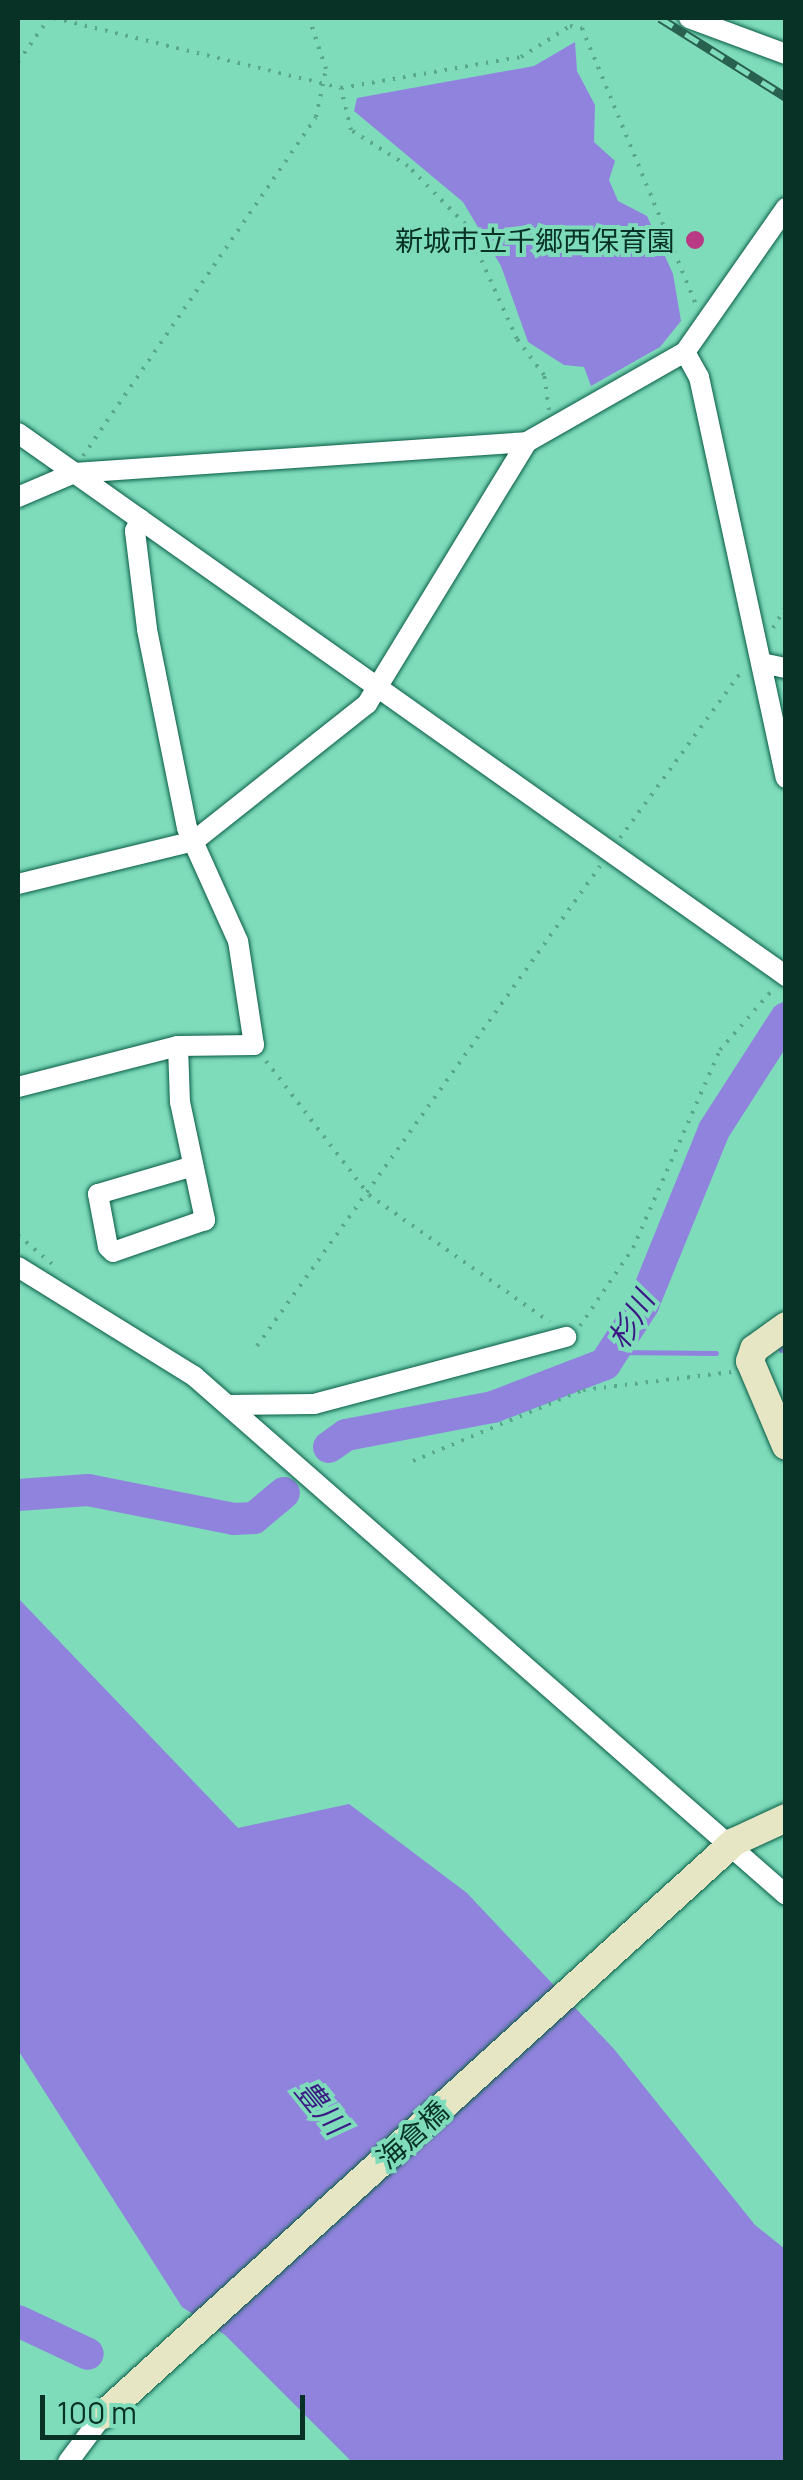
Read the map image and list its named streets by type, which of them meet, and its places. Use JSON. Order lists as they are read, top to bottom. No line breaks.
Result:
{"streets":{"street":["海倉橋"]},"water":["杉川","豊川"],"places":["新城市立千郷西保育園"],"scale_bar":"100 m"}
